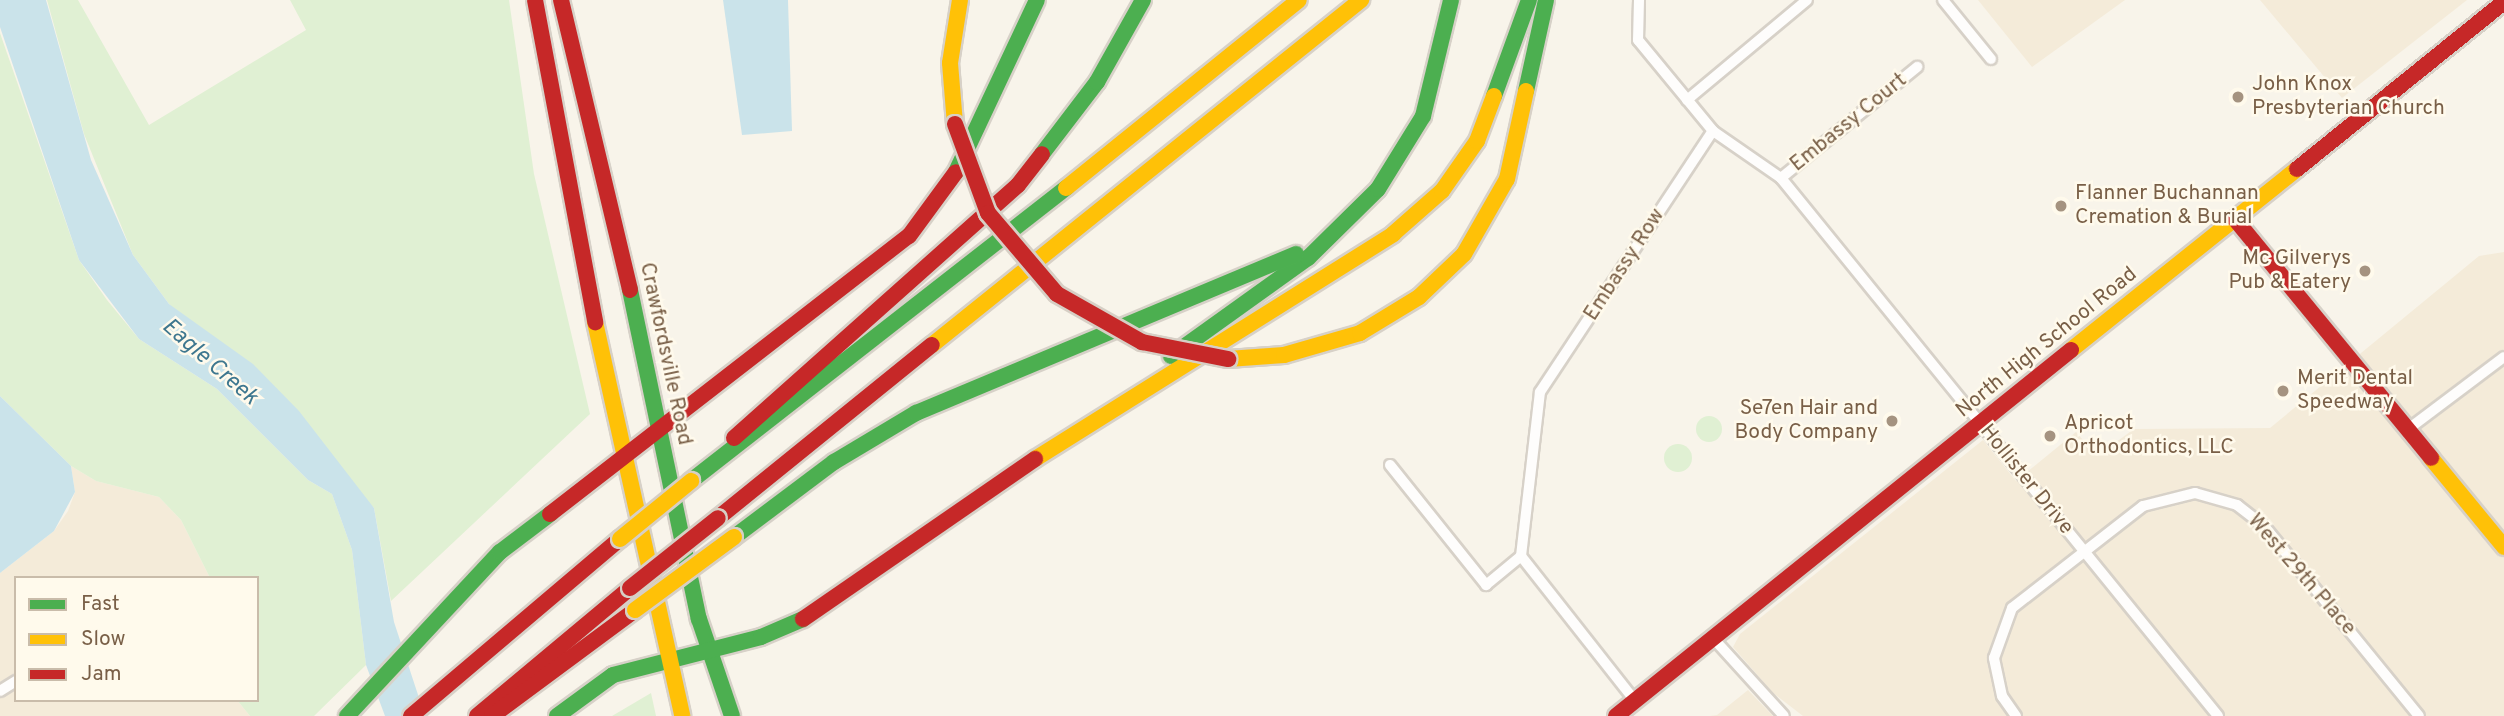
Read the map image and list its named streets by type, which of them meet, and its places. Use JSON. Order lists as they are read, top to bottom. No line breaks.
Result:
{"streets":{"main road":["North High School Road","Crawfordsville Road"],"street":["Embassy Court","Embassy Row","Hollister Drive","West 29th Place"]},"crossings":[["Embassy Court","Hollister Drive"],["Embassy Row","Hollister Drive"],["North High School Road","Hollister Drive"],["Hollister Drive","West 29th Place"]],"water":["Eagle Creek"],"places":["John Knox Presbyterian Church","Flanner Buchannan Cremation & Burial","Mc Gilverys Pub & Eatery","Merit Dental Speedway","Se7en Hair and Body Company","Apricot Orthodontics, LLC"],"legend":["Fast","Slow","Jam"]}
